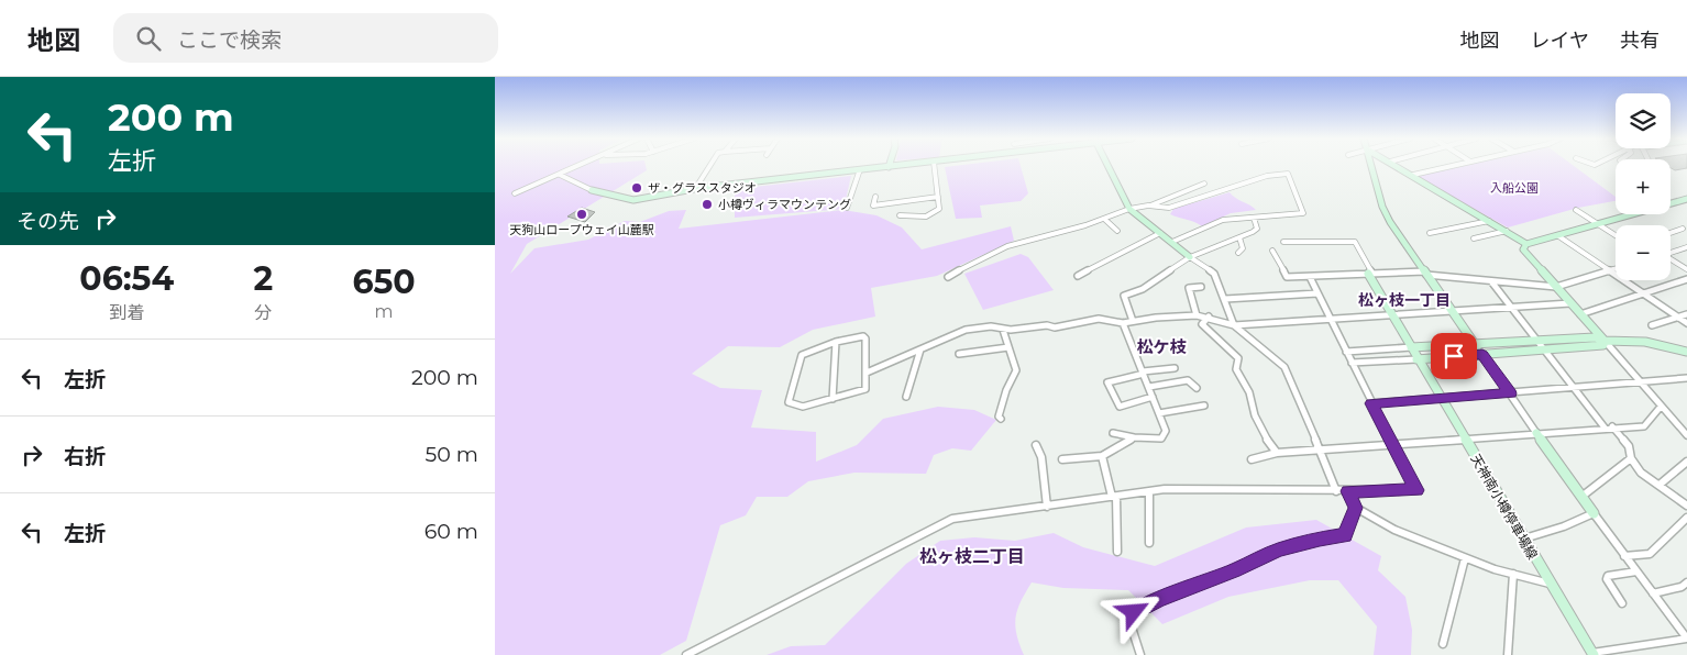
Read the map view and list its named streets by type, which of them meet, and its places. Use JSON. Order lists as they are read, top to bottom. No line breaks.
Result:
{"streets":{"street":["天神南小樽停車場線"]},"districts":["松ヶ枝一丁目","松ケ枝","松ヶ枝二丁目"],"parks":["入船公園"],"places":["ザ・グラススタジオ","小樽ヴィラマウンテング","天狗山ロープウェイ山麓駅"],"page":{"header":"地図","search":"ここで検索","nav":["地図","レイヤ","共有"],"turn":["200 m","左折"],"map_buttons":["+","−"],"then":"その先","eta":["06:54","到着","2","分","650","m"],"list":[{"name":"左折","value":"200 m"},{"name":"右折","value":"50 m"},{"name":"左折","value":"60 m"}]}}
